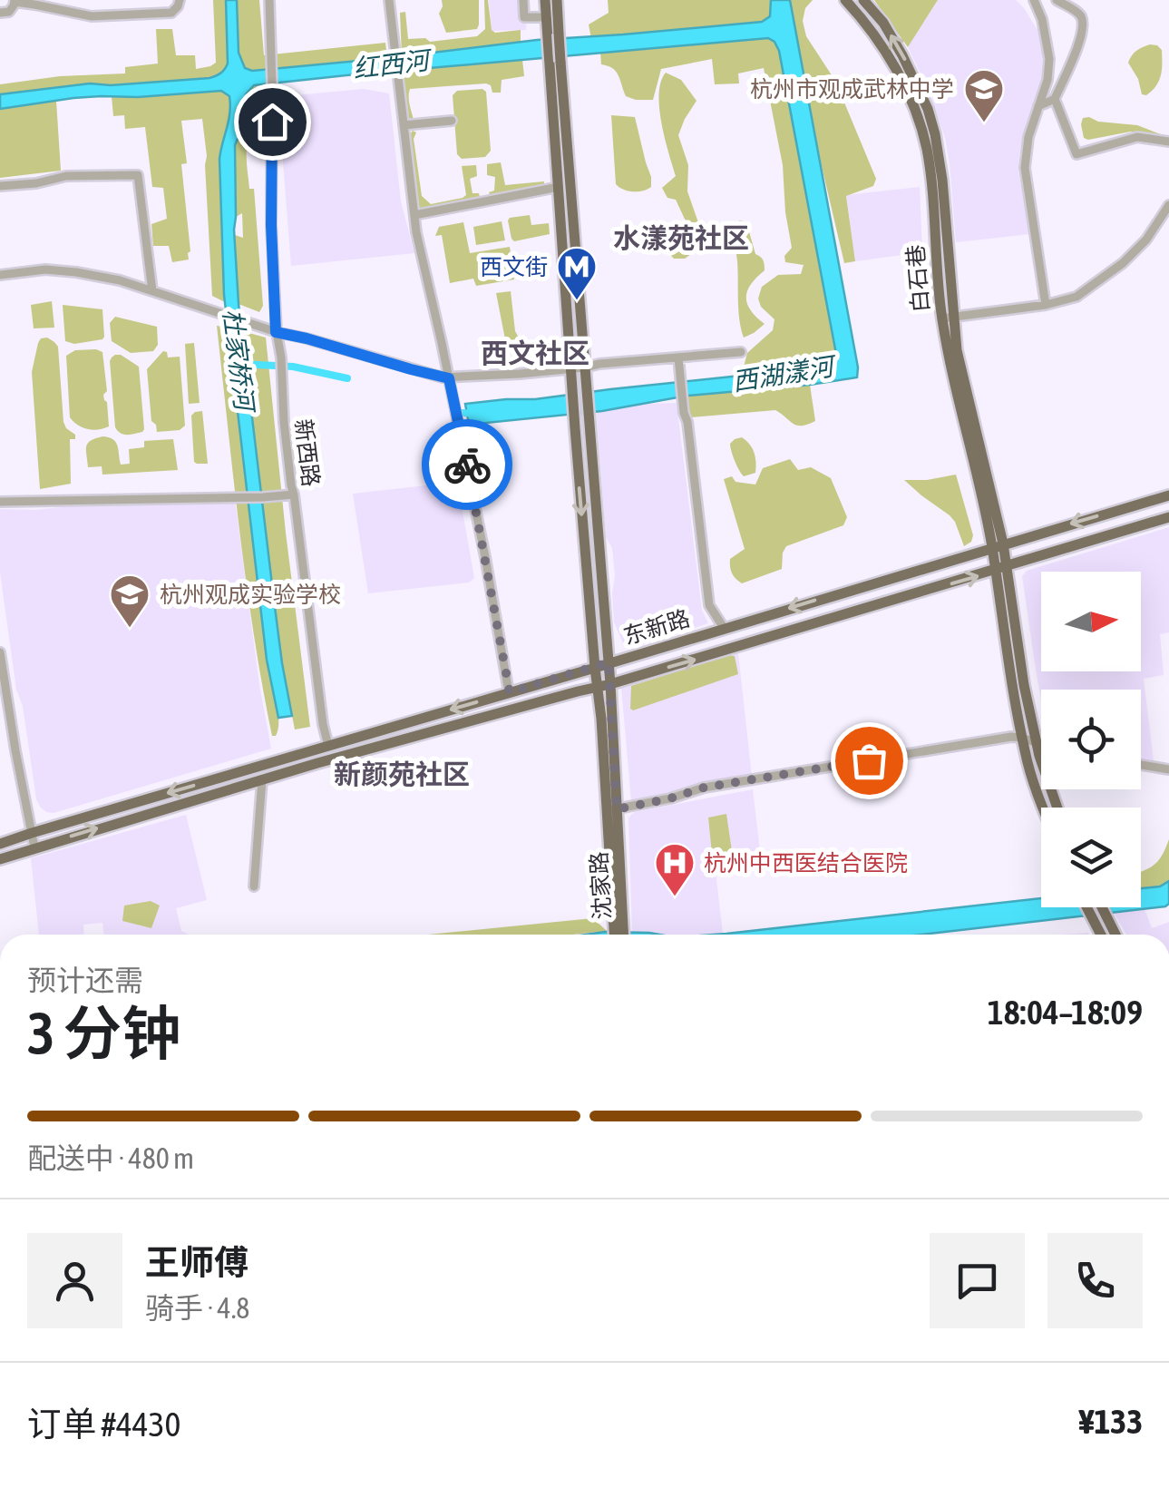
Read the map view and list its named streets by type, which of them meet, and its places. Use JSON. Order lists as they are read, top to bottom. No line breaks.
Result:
{"streets":{"main road":["白石巷","东新路","沈家路"],"street":["新西路"]},"crossings":[["白石巷","东新路"],["新西路","东新路"],["东新路","沈家路"]],"districts":["水漾苑社区","西文社区","新颜苑社区"],"water":["红西河","杜家桥河","西湖漾河"],"places":{"school or university":["杭州市观成武林中学","杭州观成实验学校"],"metro station":["西文街"],"hospital":["杭州中西医结合医院"]},"north":"right","page":{"heading":["3 分钟","预计还需","18:04–18:09"],"panel":["王师傅","骑手 · 4.8","订单 #4430","¥133"],"bar":"配送中 · 480 m"}}
